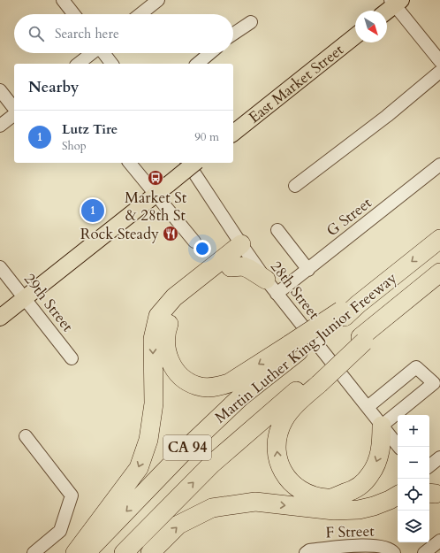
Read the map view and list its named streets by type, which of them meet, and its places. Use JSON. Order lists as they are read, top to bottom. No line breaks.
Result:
{"streets":{"highway":["Martin Luther King Junior Freeway","CA 94"],"main road":["East Market Street"],"street":["G Street","28th Street","29th Street","F Street"]},"crossings":[["G Street","28th Street"]],"places":{"bus stop":["Market St & 28th St"],"restaurant":["Rock Steady"]},"north":"bottom right","page":{"search":"Search here","heading":"Nearby","list":[{"mark":"1","name":"Lutz Tire","note":"Shop","value":"90 m"}],"pins":"1","map_buttons":["+","−"]}}
